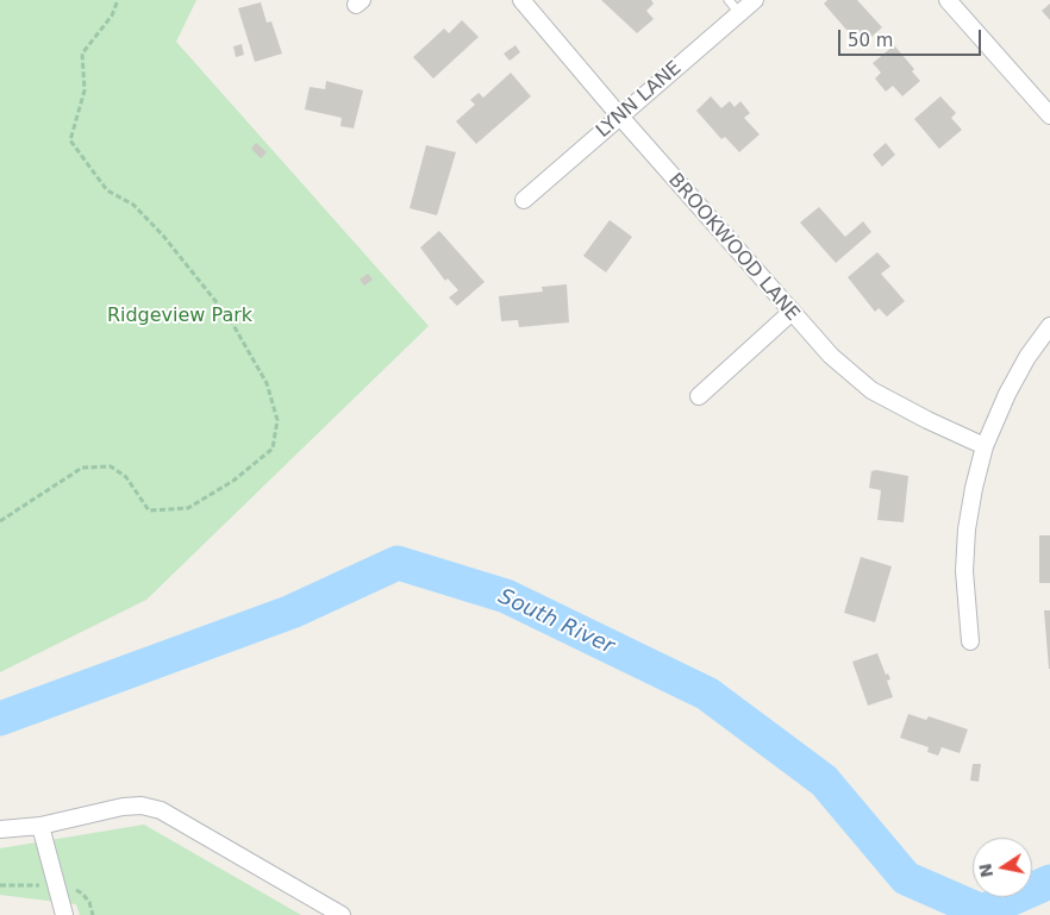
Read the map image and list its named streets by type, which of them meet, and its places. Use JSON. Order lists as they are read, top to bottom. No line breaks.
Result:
{"streets":{"street":["LYNN LANE","BROOKWOOD LANE"]},"crossings":[["LYNN LANE","BROOKWOOD LANE"]],"water":["South River"],"parks":["Ridgeview Park"],"scale_bar":"50 m","north":"left"}
